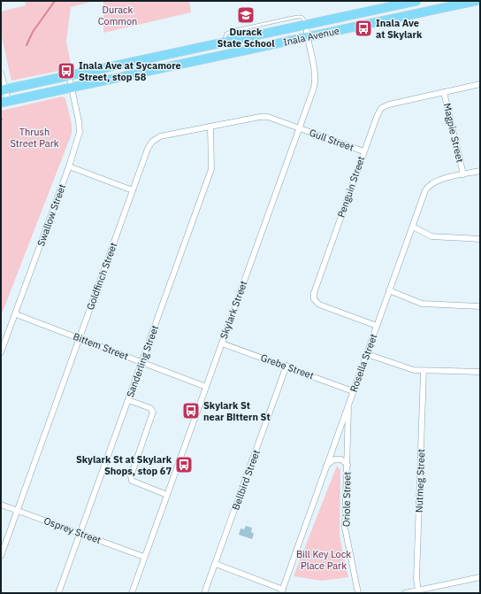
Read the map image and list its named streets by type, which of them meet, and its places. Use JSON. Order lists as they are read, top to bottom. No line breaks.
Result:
{"streets":{"main road":["Inala Avenue"],"street":["Magpie Street","Gull Street","Penguin Street","Swallow Street","Goldfinch Street","Skylark Street","Bittem Street","Sanderling Street","Rosella Street","Grebe Street","Bellbird Street","Nutmeg Street","Oriole Street","Osprey Street"]},"crossings":[["Inala Avenue","Swallow Street"],["Inala Avenue","Skylark Street"],["Magpie Street","Penguin Street"],["Magpie Street","Rosella Street"],["Gull Street","Penguin Street"],["Gull Street","Goldfinch Street"],["Gull Street","Skylark Street"],["Penguin Street","Rosella Street"],["Swallow Street","Bittem Street"],["Goldfinch Street","Skylark Street"],["Goldfinch Street","Bittem Street"],["Goldfinch Street","Sanderling Street"],["Goldfinch Street","Osprey Street"],["Skylark Street","Bittem Street"],["Skylark Street","Grebe Street"],["Skylark Street","Osprey Street"],["Bittem Street","Sanderling Street"],["Sanderling Street","Osprey Street"],["Rosella Street","Grebe Street"],["Rosella Street","Oriole Street"],["Grebe Street","Bellbird Street"]],"parks":["Durack Common","Thrush Street Park","Bill Key Lock Place Park"],"places":{"school or university":["Durack State School"],"bus stop":["Inala Ave at Skylark","Inala Ave at Sycamore Street, stop 58","Skylark St near Bittern St","Skylark St at Skylark Shops, stop 67"]}}
